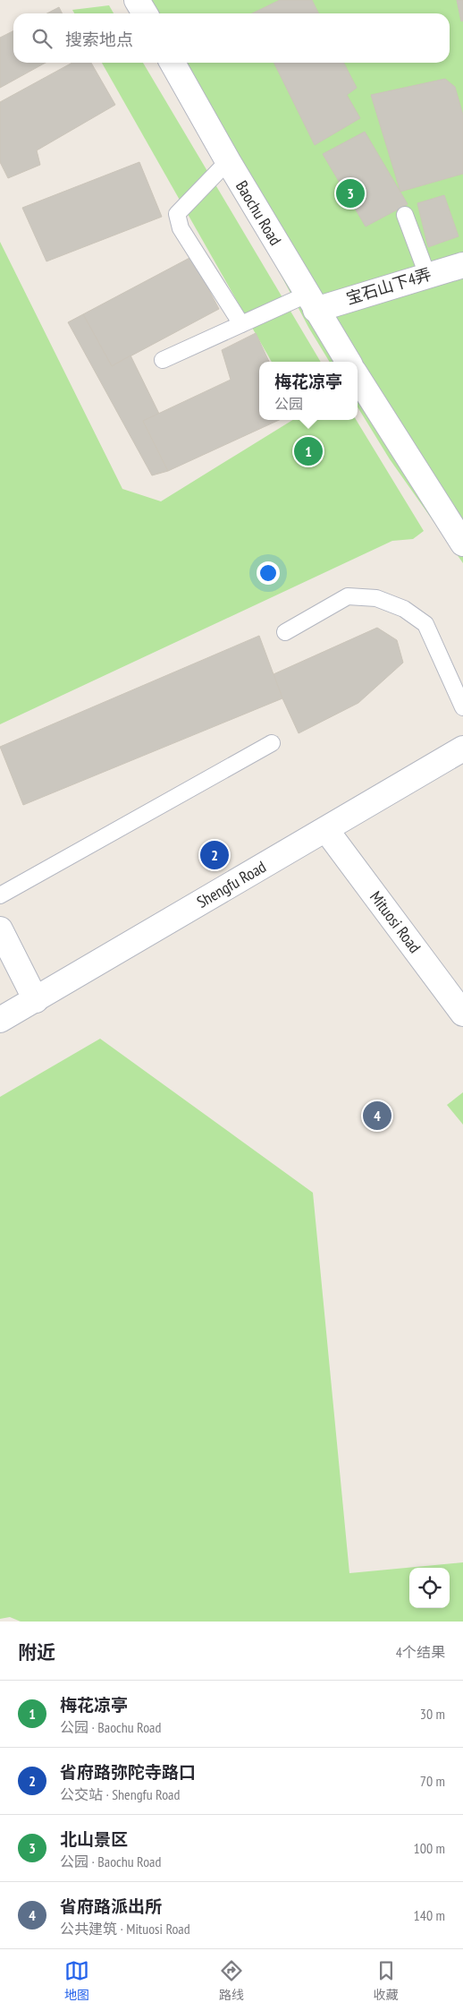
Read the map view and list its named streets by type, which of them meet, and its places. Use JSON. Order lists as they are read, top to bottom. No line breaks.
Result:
{"streets":{"street":["Baochu Road","宝石山下4弄","Shengfu Road","Mituosi Road"]},"crossings":[["Baochu Road","宝石山下4弄"],["Shengfu Road","Mituosi Road"]],"page":{"search":"搜索地点","pins":["3","1","2","4"],"popup":["梅花凉亭","公园"],"heading":["附近","4个结果"],"list":[{"mark":"1","name":"梅花凉亭","note":"公园 · Baochu Road","value":"30 m"},{"mark":"2","name":"省府路弥陀寺路口","note":"公交站 · Shengfu Road","value":"70 m"},{"mark":"3","name":"北山景区","note":"公园 · Baochu Road","value":"100 m"},{"mark":"4","name":"省府路派出所","note":"公共建筑 · Mituosi Road","value":"140 m"}],"nav":["地图","路线","收藏"]}}
